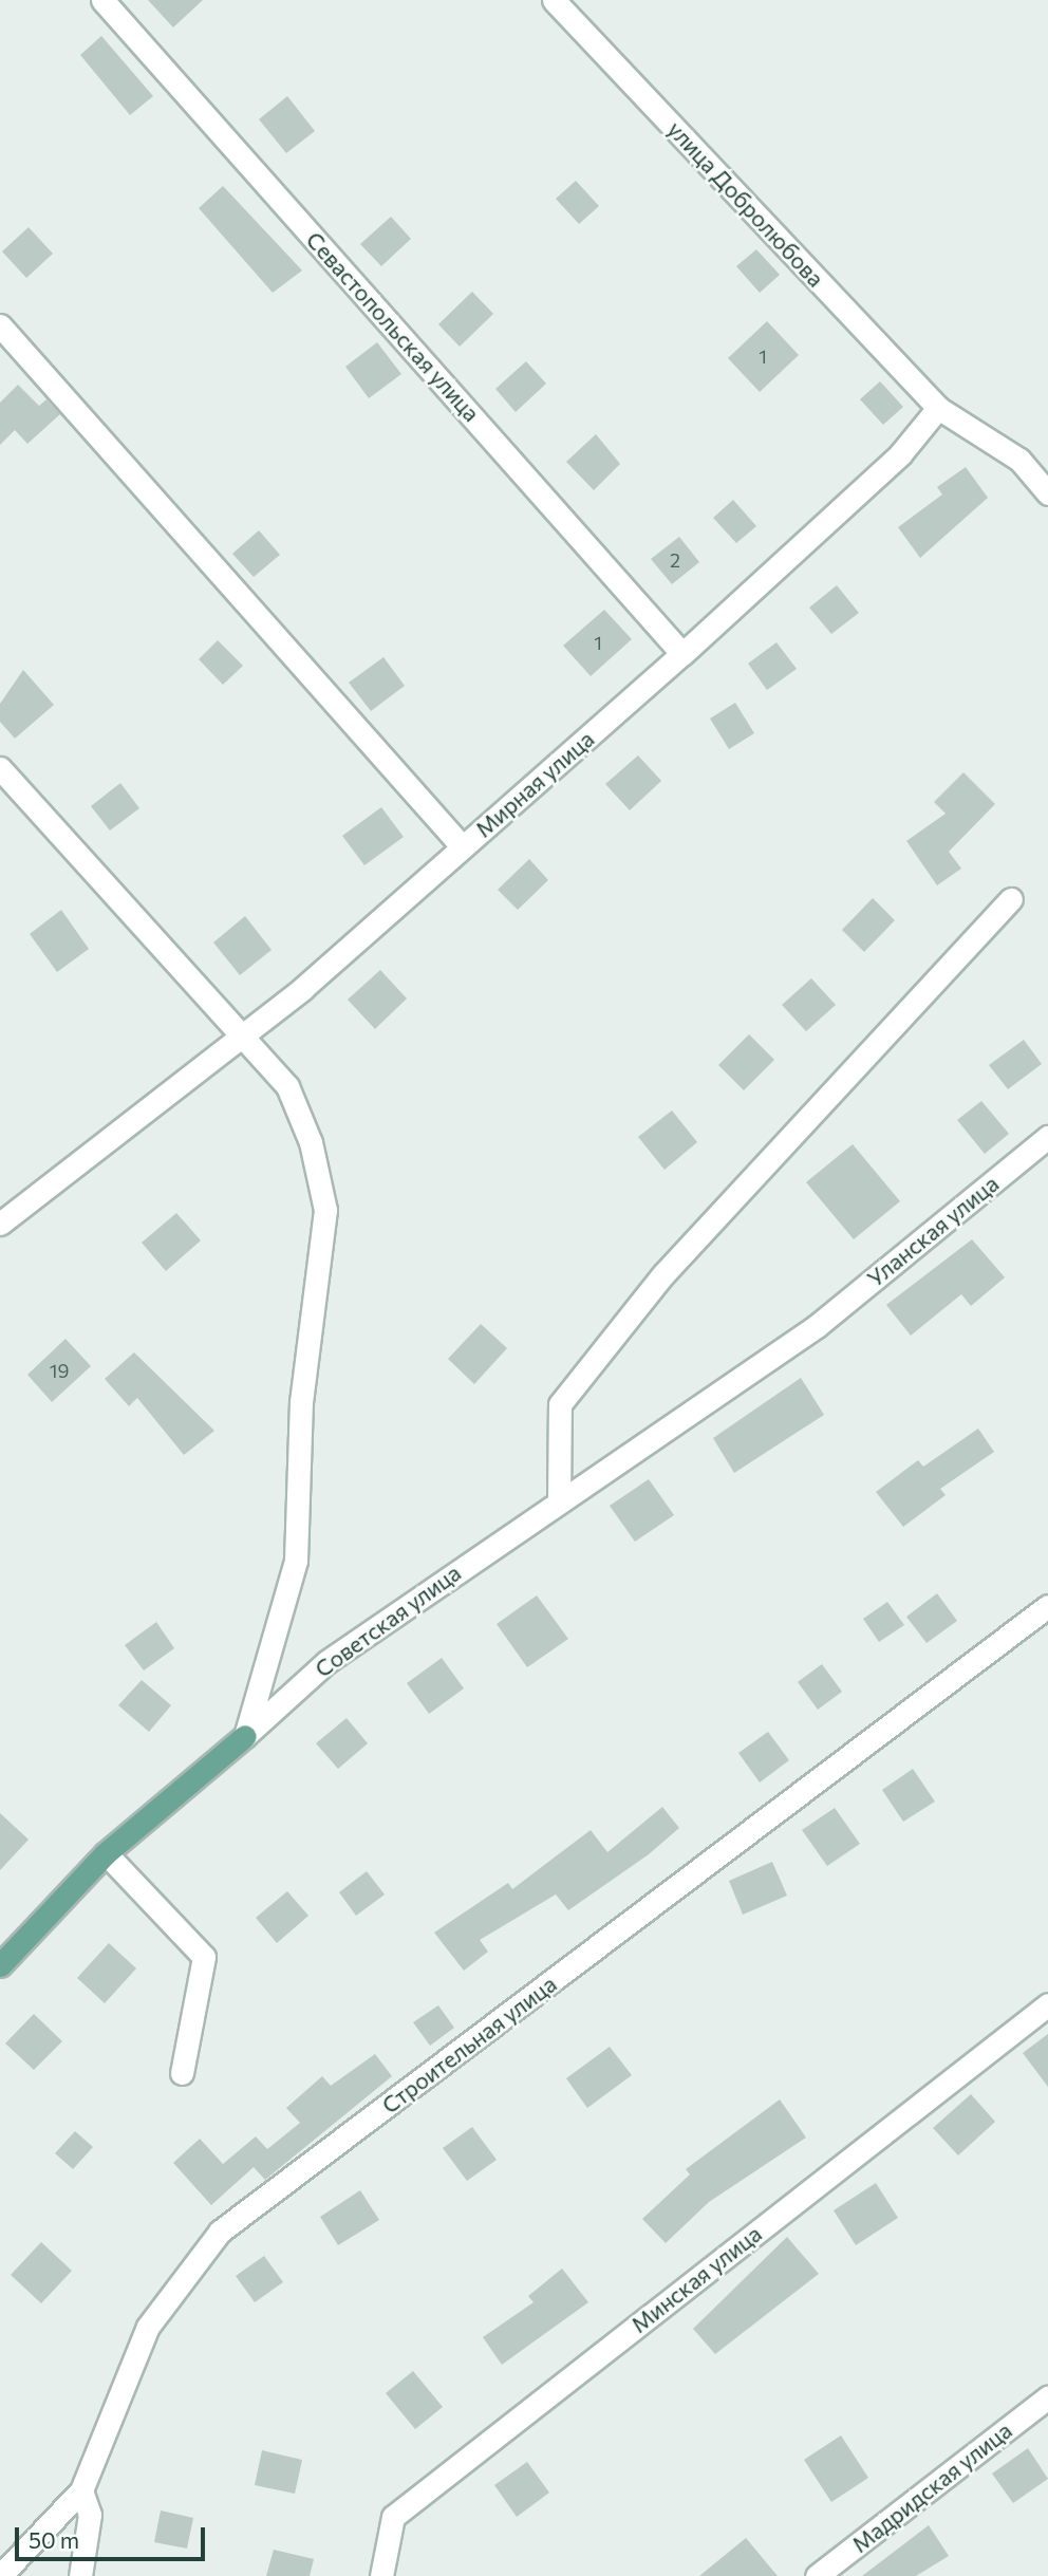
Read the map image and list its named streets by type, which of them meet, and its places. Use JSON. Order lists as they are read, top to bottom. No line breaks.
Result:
{"streets":{"main road":["Советская улица"],"street":["улица Добролюбова","Севастопольская улица","Мирная улица","Уланская улица","Строительная улица","Минская улица","Мадридская улица"]},"crossings":[["улица Добролюбова","Мирная улица"],["Севастопольская улица","Мирная улица"],["Уланская улица","Советская улица"]],"house_numbers":["1","2","1","19"],"scale_bar":"50 m"}
